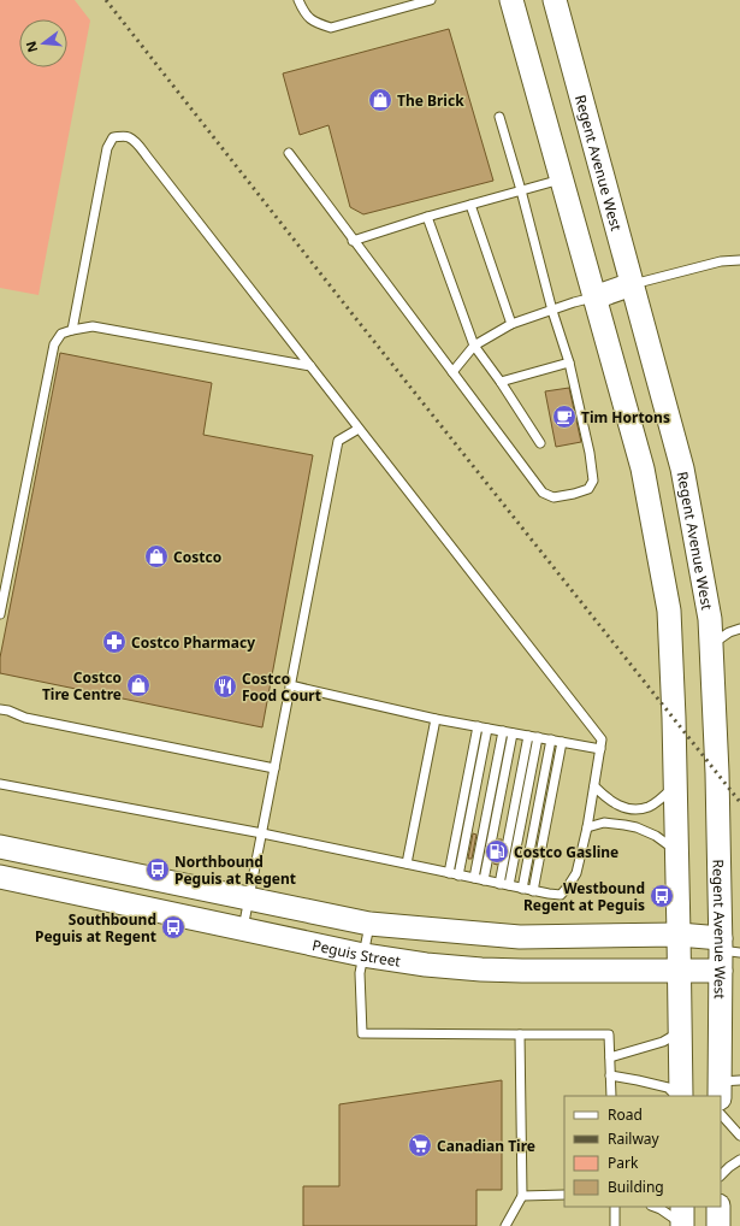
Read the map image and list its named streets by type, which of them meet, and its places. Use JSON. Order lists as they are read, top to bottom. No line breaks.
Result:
{"streets":{"main road":["Regent Avenue West","Peguis Street"]},"crossings":[["Regent Avenue West","Peguis Street"]],"places":{"shop":["The Brick","Costco","Costco Tire Centre"],"cafe":["Tim Hortons"],"pharmacy":["Costco Pharmacy"],"restaurant":["Costco Food Court"],"fuel station":["Costco Gasline"],"bus stop":["Northbound Peguis at Regent","Westbound Regent at Peguis","Southbound Peguis at Regent"],"supermarket":["Canadian Tire"]},"legend":["Road","Railway","Park","Building"],"north":"left"}
